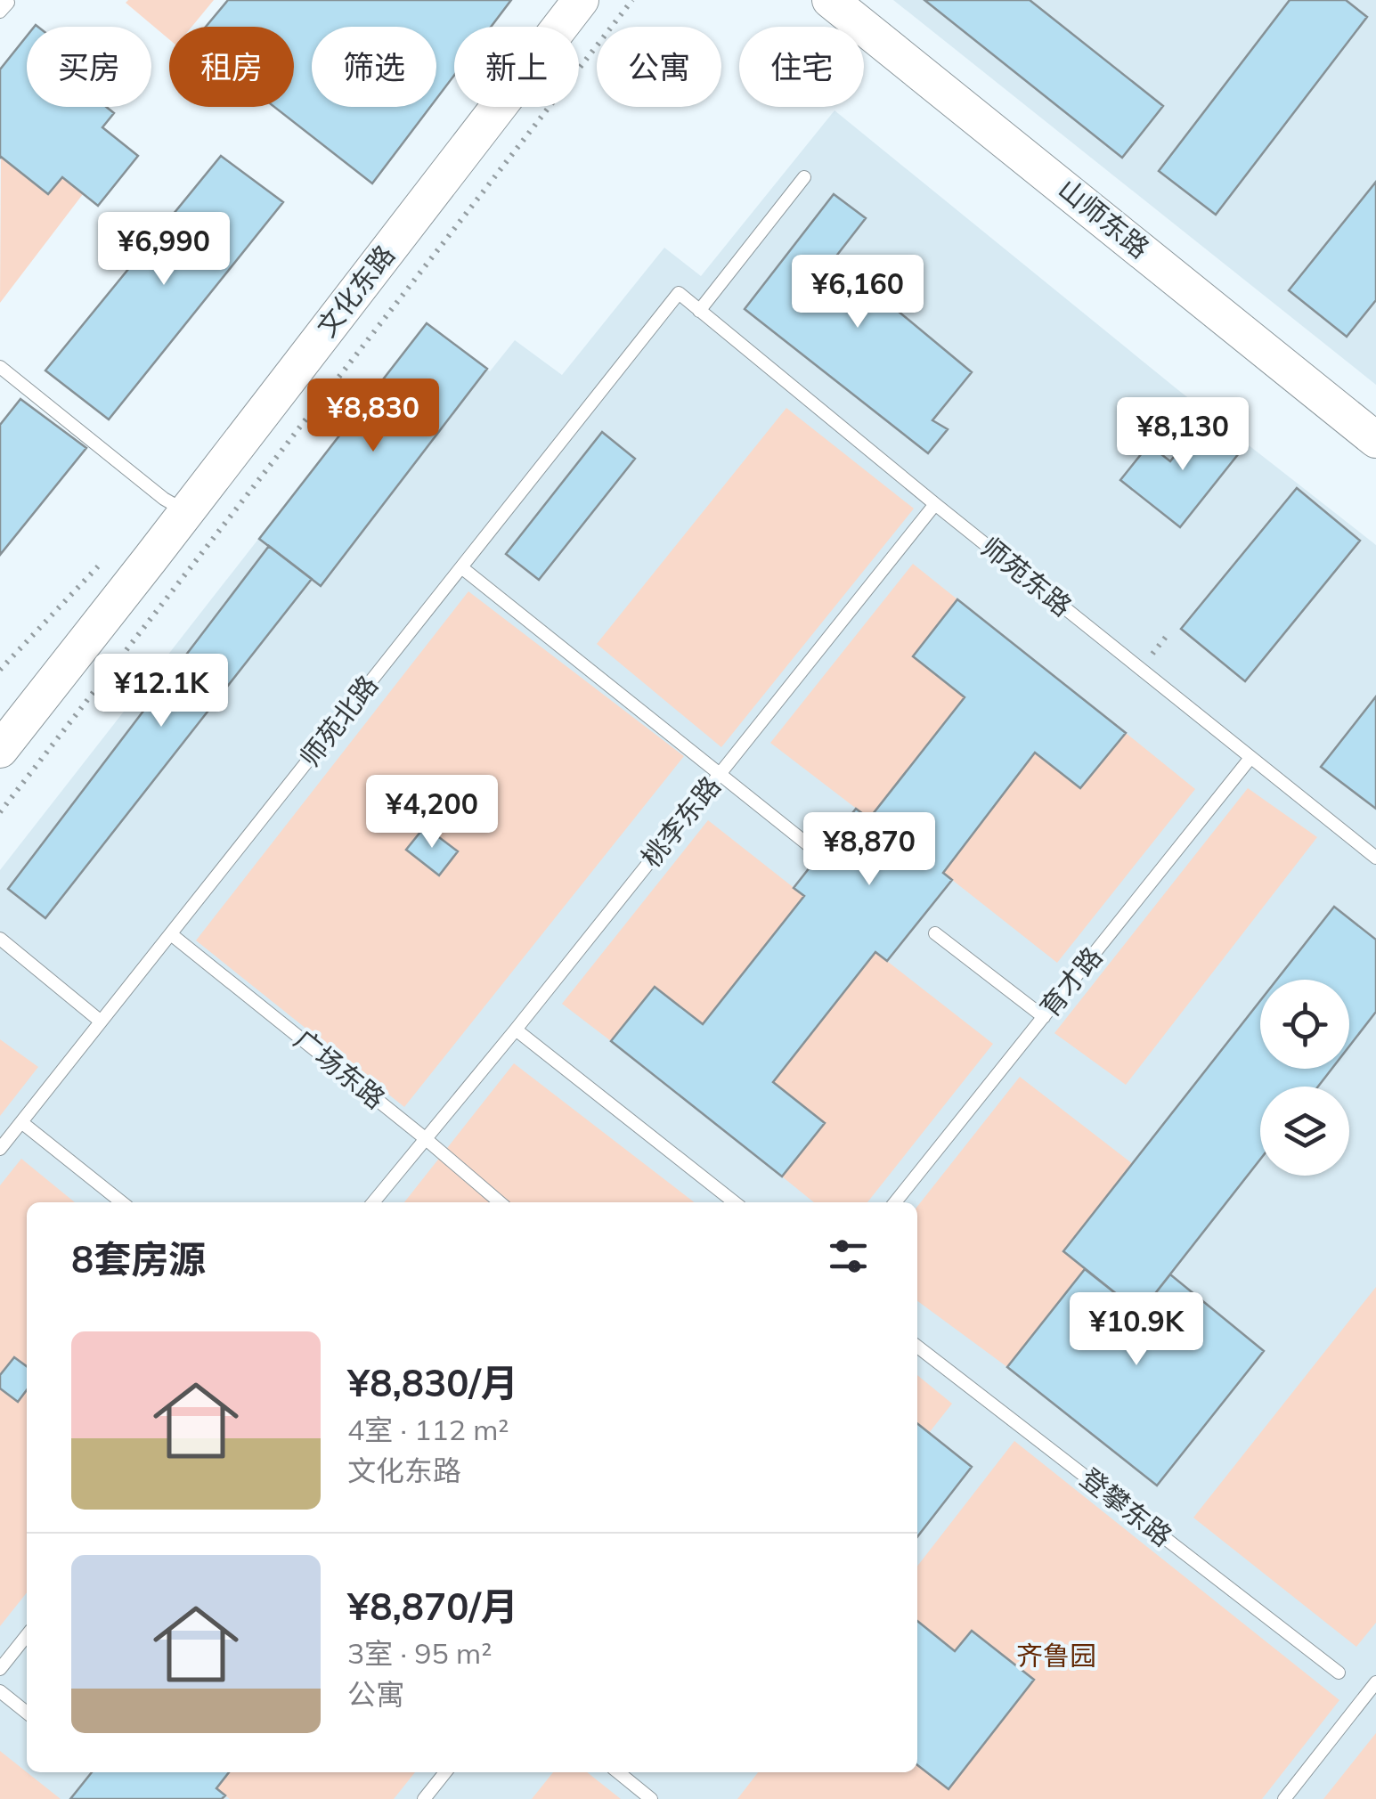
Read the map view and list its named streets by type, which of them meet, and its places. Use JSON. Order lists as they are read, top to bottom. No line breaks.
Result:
{"streets":{"main road":["山师东路","文化东路"],"lane":["师苑东路","师苑北路","桃李东路","育才路","广场东路","登攀东路"]},"crossings":[["师苑东路","师苑北路"],["师苑东路","桃李东路"],["师苑东路","育才路"],["师苑北路","广场东路"],["桃李东路","广场东路"]],"parks":["齐鲁园"],"page":{"chip":["买房","租房","筛选","新上","公寓","住宅"],"price":["¥6,990","¥6,160","¥8,830","¥8,130","¥12.1K","¥4,200","¥8,870","¥10.9K"],"heading":"8套房源","list":[{"name":"¥8,830/月","note":"4室 · 112 m² · 文化东路"},{"name":"¥8,870/月","note":"3室 · 95 m² · 公寓"}]}}
